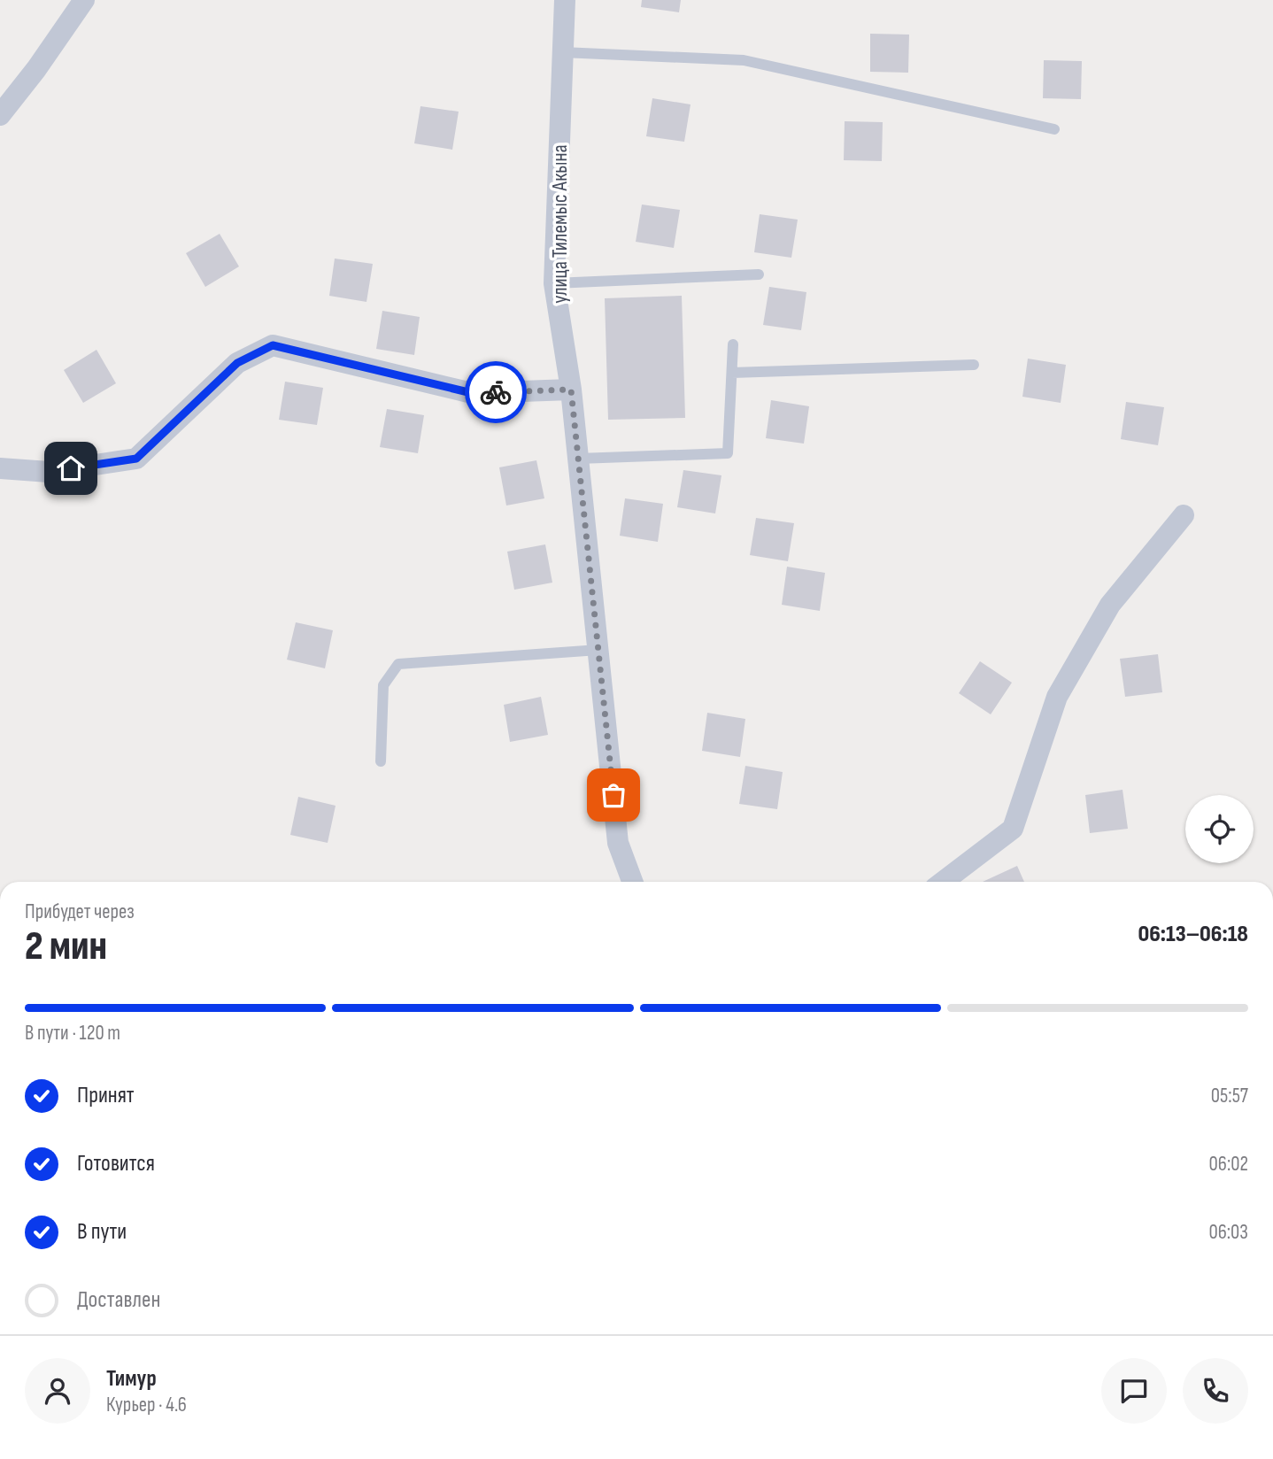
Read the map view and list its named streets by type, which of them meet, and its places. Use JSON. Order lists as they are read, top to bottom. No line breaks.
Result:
{"streets":{"street":["улица Тилемыс Акына"]},"page":{"heading":["2 мин","Прибудет через","06:13–06:18"],"panel":["Тимур","Курьер · 4.6"],"bar":"В пути · 120 m","list":[["Принят","05:57"],["Готовится","06:02"],["В пути","06:03"],"Доставлен"]}}
